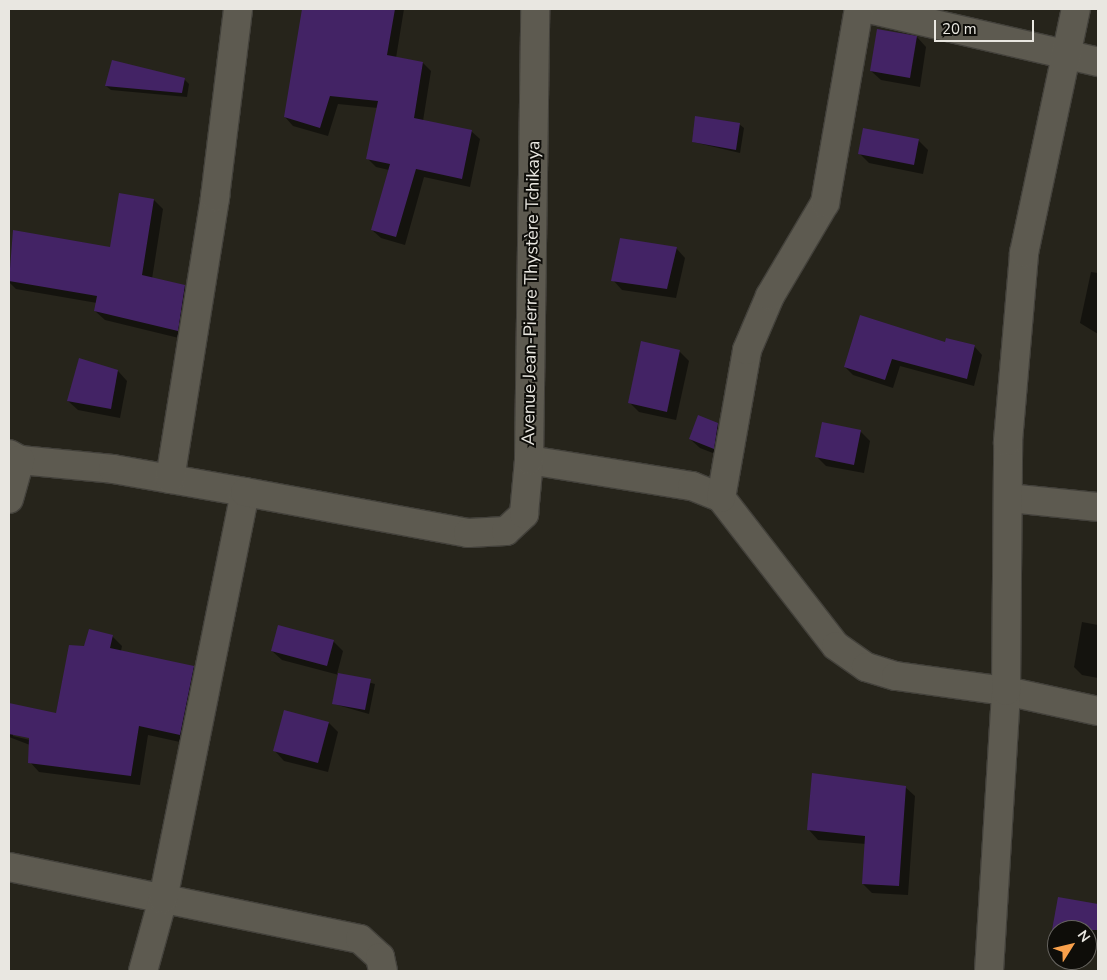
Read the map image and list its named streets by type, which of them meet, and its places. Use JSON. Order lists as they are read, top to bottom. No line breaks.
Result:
{"streets":{"street":["Avenue Jean-Pierre Thystère Tchikaya"]},"scale_bar":"20 m","north":"top right"}
